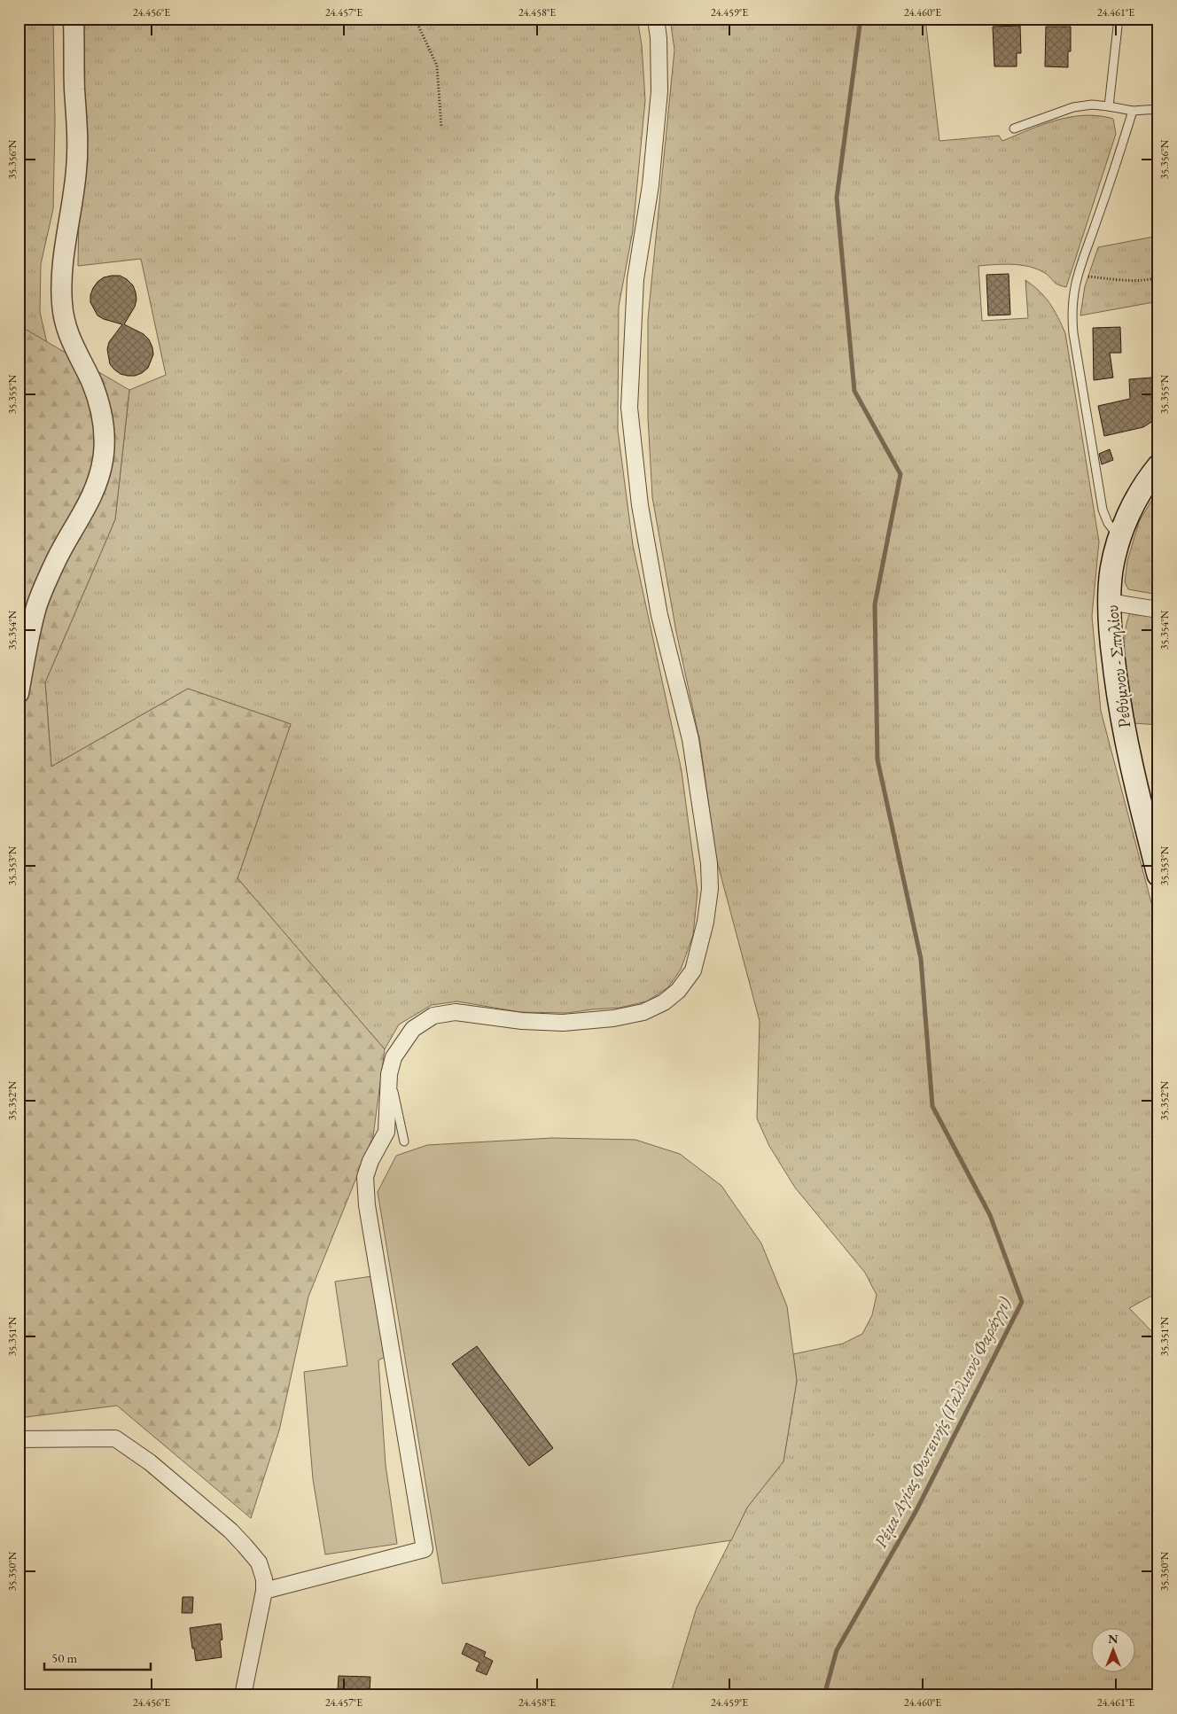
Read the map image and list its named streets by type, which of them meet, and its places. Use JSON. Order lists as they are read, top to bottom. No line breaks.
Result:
{"streets":{"main road":["Ρεθύμνου - Σπηλίου"]},"water":["Ρέμα Αγίας Φωτεινής (Γαλλιανό Φαράγγι)"],"scale_bar":"50 m","north":"top","coordinates":["24.456°E","24.457°E","24.458°E","24.459°E","24.460°E","24.461°E","35.356°N","35.355°N","35.354°N","35.353°N","35.352°N","35.351°N","35.350°N"]}
